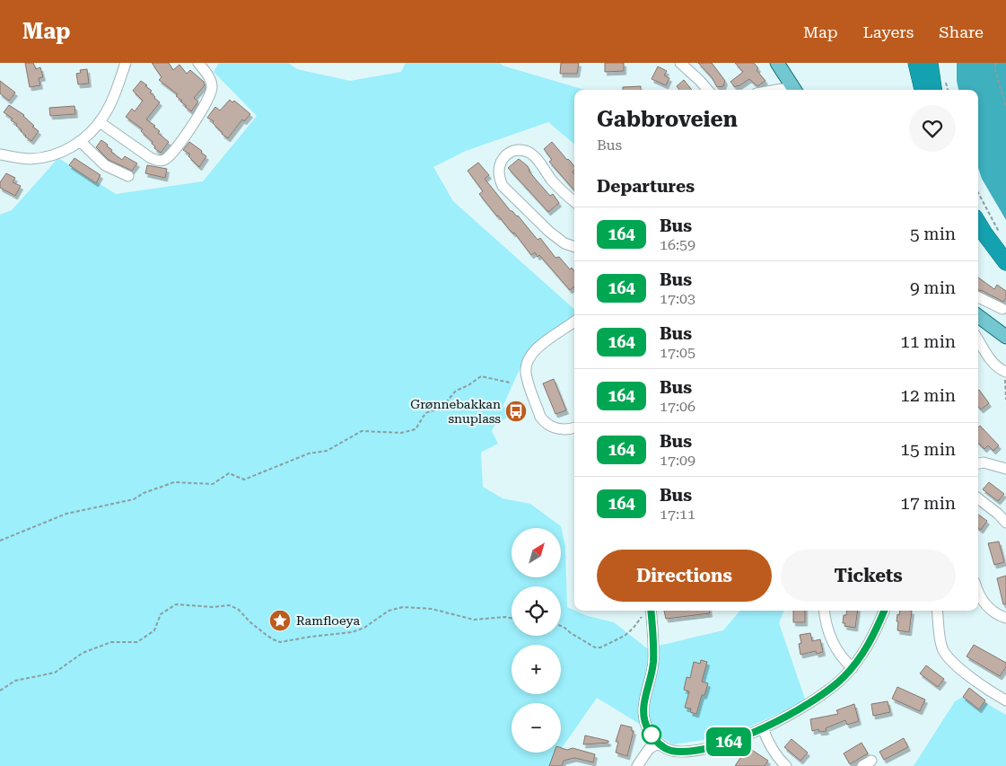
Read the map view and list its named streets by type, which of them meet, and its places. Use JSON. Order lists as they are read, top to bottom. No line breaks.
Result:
{"places":{"bus stop":["Grønnebakkan snuplass"],"place":["Ramfloeya"]},"lines":["bus line 164"],"north":"top right","page":{"header":"Map","nav":["Map","Layers","Share"],"on_map":"164","heading":[["Gabbroveien","Bus"],"Departures"],"list":[{"mark":"164","name":"Bus","note":"16:59","value":"5 min"},{"mark":"164","name":"Bus","note":"17:03","value":"9 min"},{"mark":"164","name":"Bus","note":"17:05","value":"11 min"},{"mark":"164","name":"Bus","note":"17:06","value":"12 min"},{"mark":"164","name":"Bus","note":"17:09","value":"15 min"},{"mark":"164","name":"Bus","note":"17:11","value":"17 min"}],"map_buttons":["+","−"],"buttons":["Directions","Tickets"]}}
